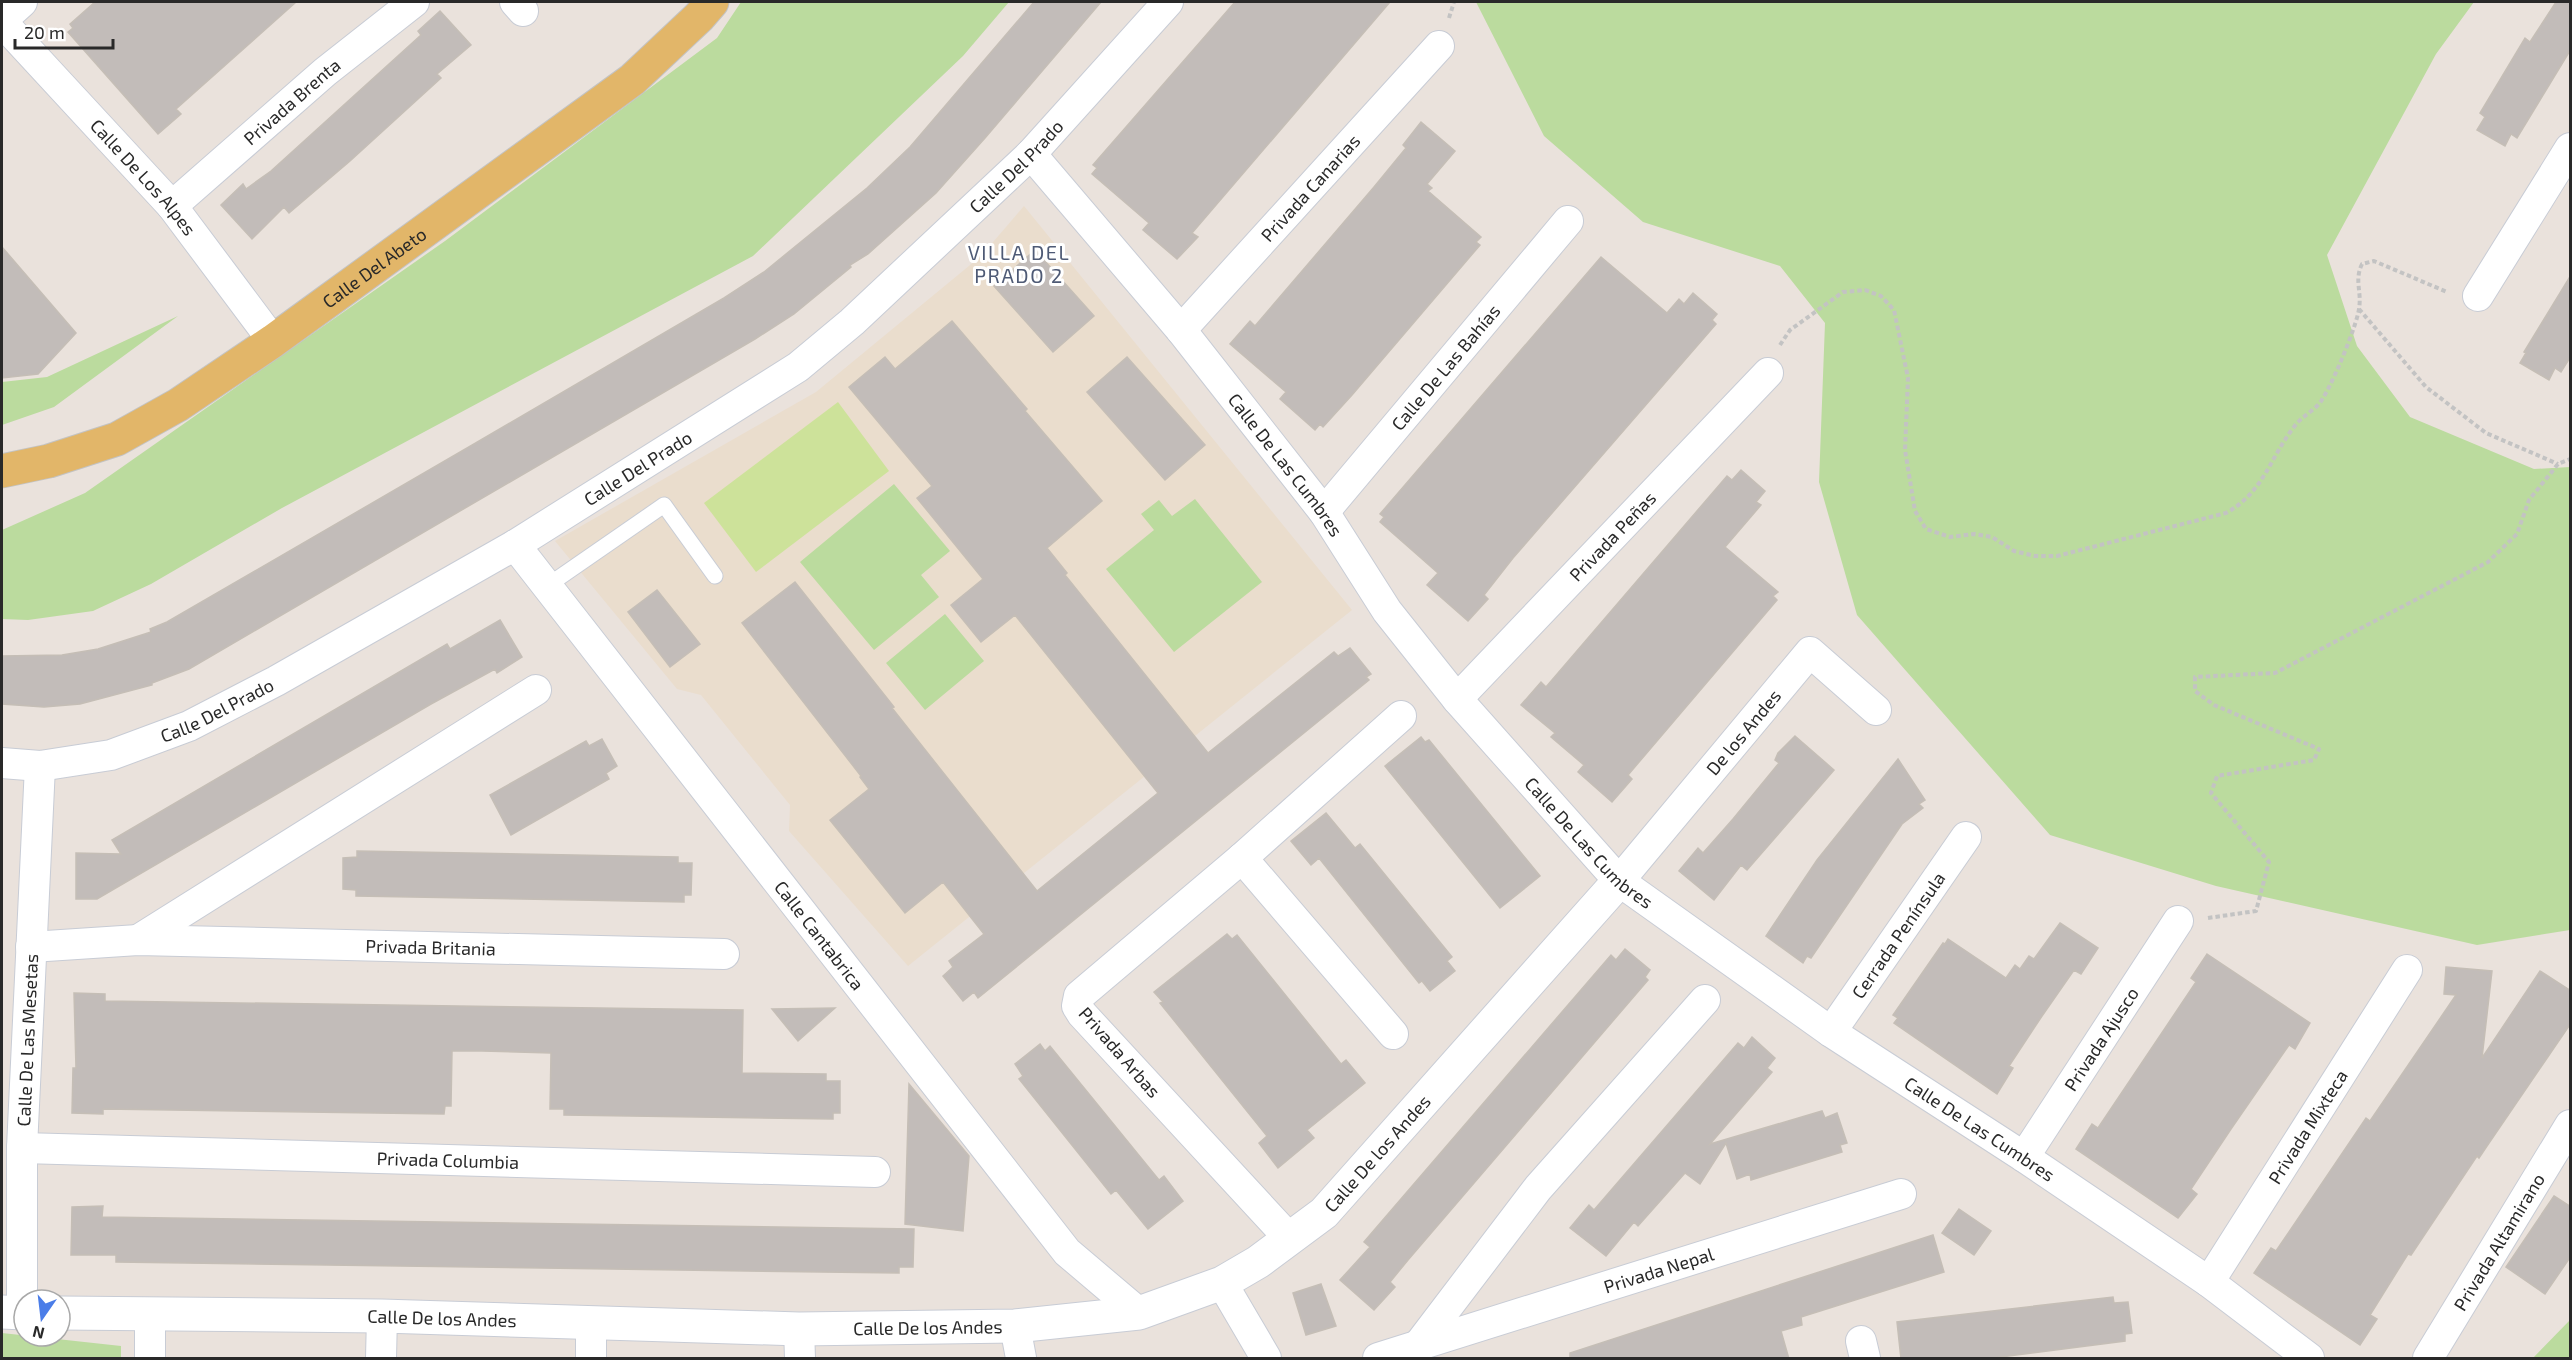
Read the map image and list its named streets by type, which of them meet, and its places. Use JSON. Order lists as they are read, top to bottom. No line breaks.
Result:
{"streets":{"main road":["Calle Del Abeto"],"street":["Privada Brenta","Calle Del Prado","Calle De Los Alpes","Privada Canarias","Calle De Las Bahías","Calle De Las Cumbres","Privada Peñas","De los Andes","Cerrada Península","Calle Cantabrica","Privada Britania","Calle De Las Mesetas","Privada Ajusco","Privada Arbas","Privada Mixteca","Calle De los Andes","Privada Columbia","Privada Altamirano","Privada Nepal"]},"crossings":[["Privada Brenta","Calle De Los Alpes"],["Calle Del Prado","Calle De Las Cumbres"],["Calle Del Prado","Calle Cantabrica"],["Calle Del Prado","Calle De Las Mesetas"],["Calle De Los Alpes","Calle Del Abeto"],["Privada Canarias","Calle De Las Cumbres"],["Calle De Las Bahías","Calle De Las Cumbres"],["Calle De Las Cumbres","Privada Peñas"],["Calle De Las Cumbres","De los Andes"],["Calle De Las Cumbres","Cerrada Península"],["Calle De Las Cumbres","Privada Ajusco"],["Calle De Las Cumbres","Privada Mixteca"],["Calle De Las Cumbres","Calle De los Andes"],["De los Andes","Calle De los Andes"],["Calle Cantabrica","Calle De los Andes"],["Privada Britania","Calle De Las Mesetas"],["Calle De Las Mesetas","Privada Columbia"],["Privada Arbas","Calle De los Andes"]],"districts":["VILLA DEL PRADO 2"],"scale_bar":"20 m","north":"bottom"}
